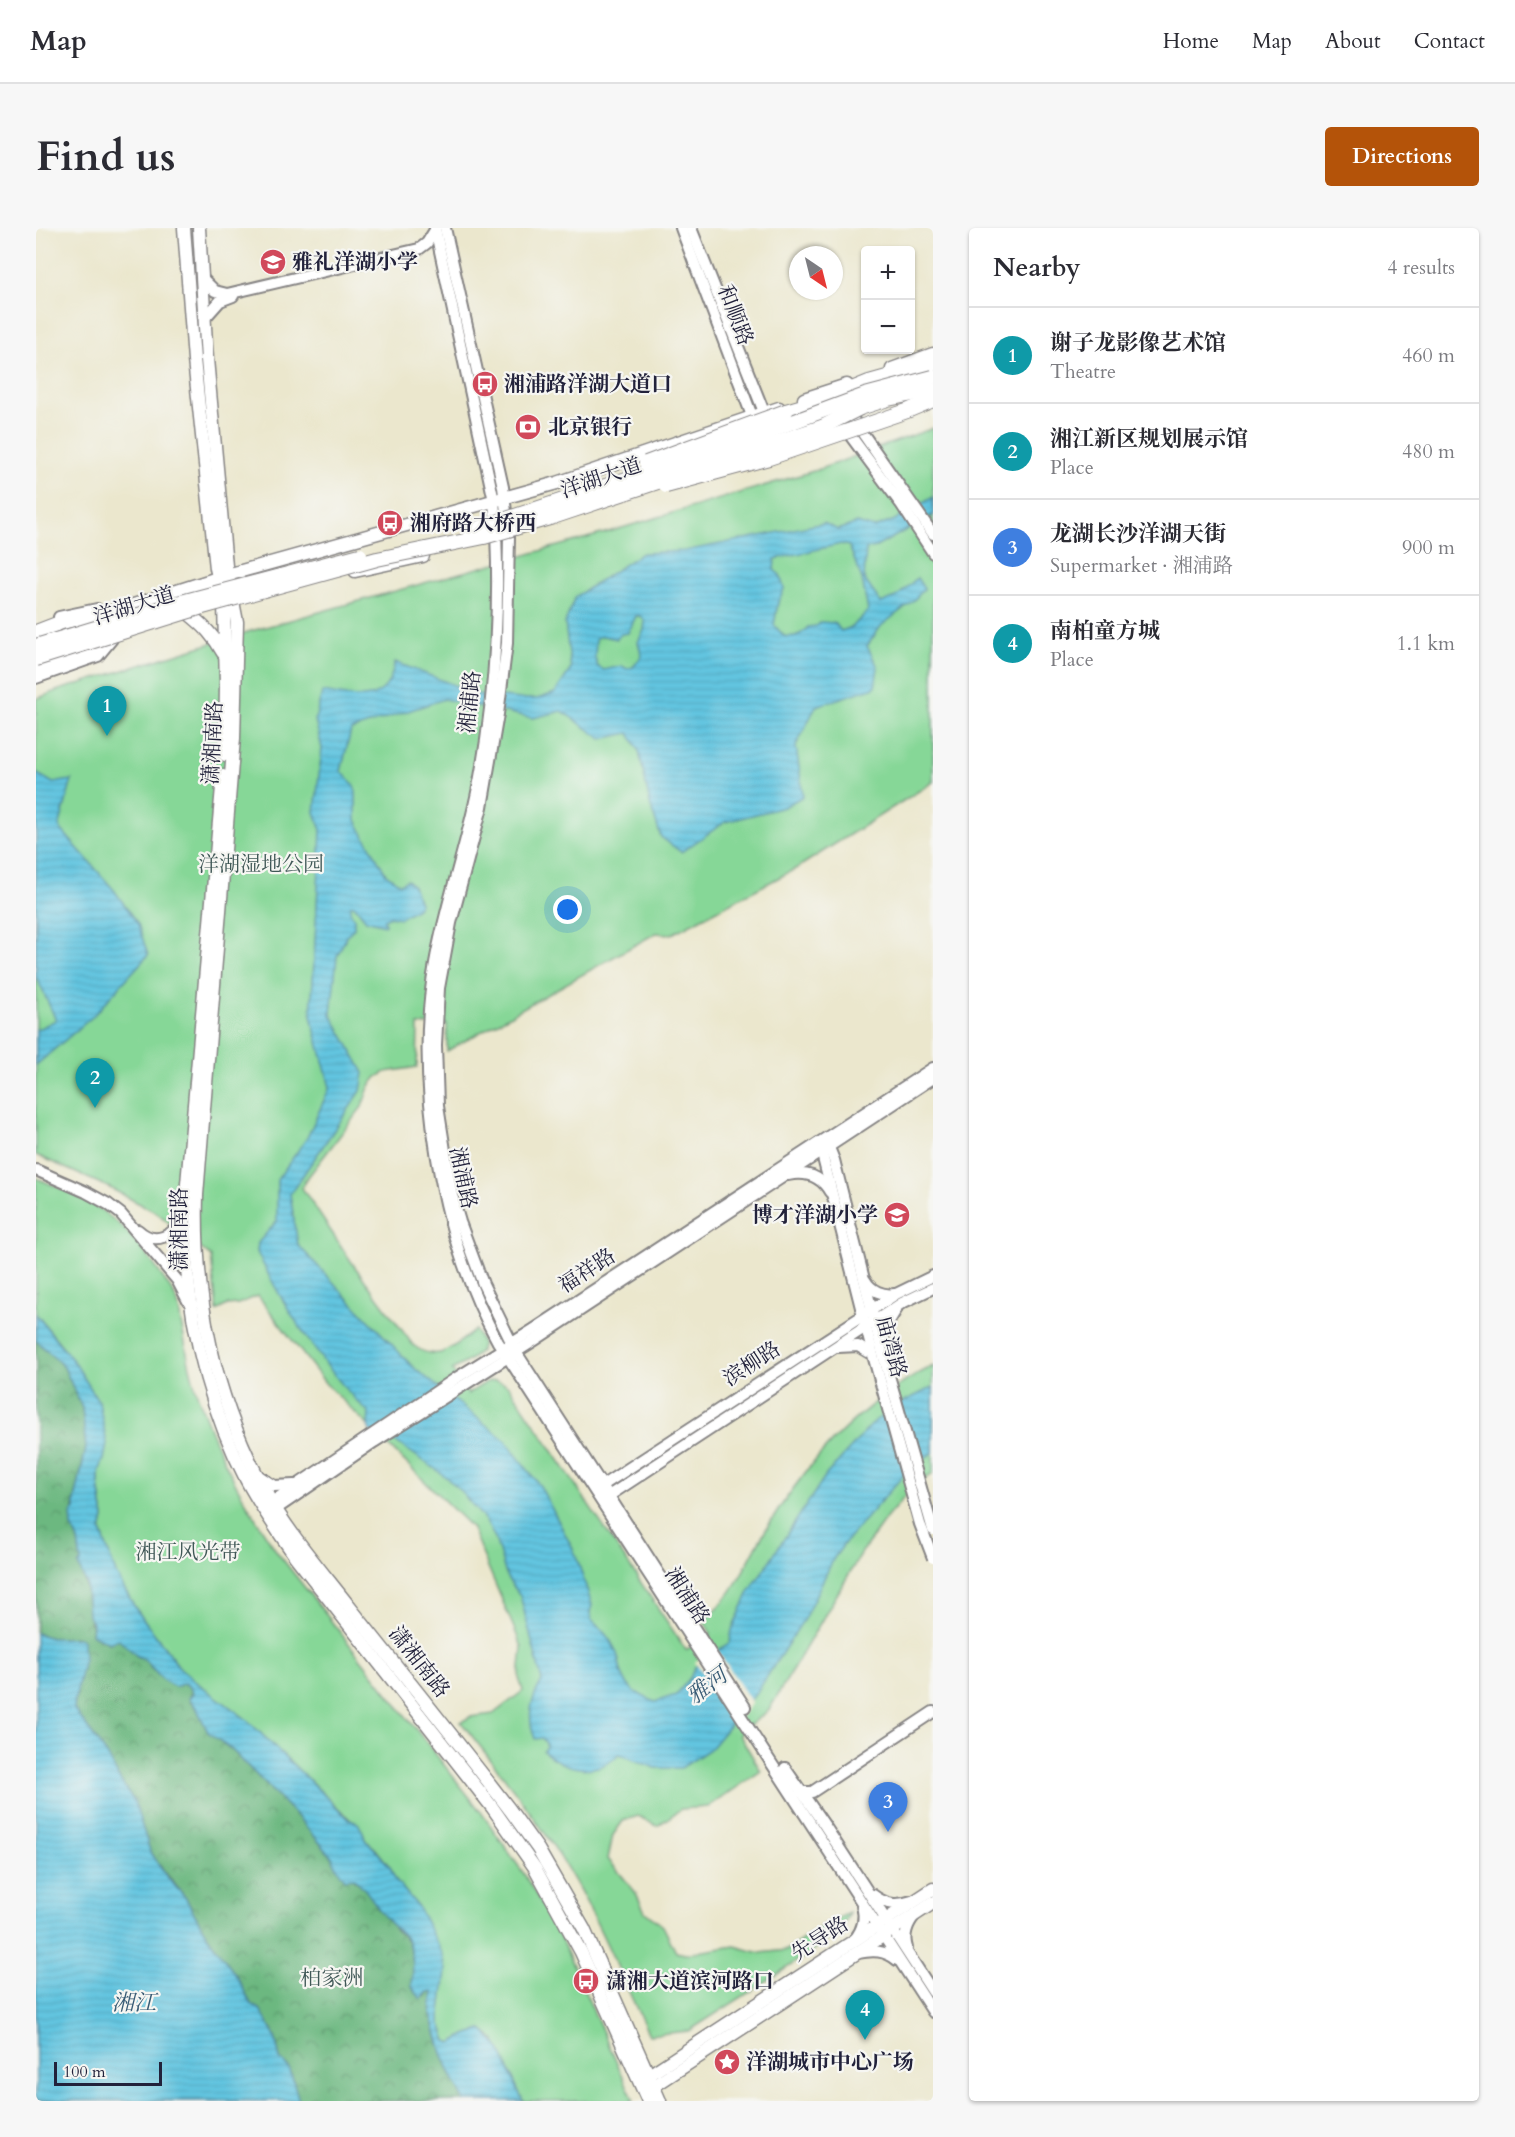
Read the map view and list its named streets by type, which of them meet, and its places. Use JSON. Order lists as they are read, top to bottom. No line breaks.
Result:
{"streets":{"highway":["洋湖大道"],"main road":["和顺路","湘浦路","潇湘南路","福祥路","庙湾路","滨柳路","先导路"]},"crossings":[["和顺路","洋湖大道"],["洋湖大道","湘浦路"],["洋湖大道","潇湘南路"],["湘浦路","福祥路"],["湘浦路","滨柳路"],["湘浦路","先导路"],["潇湘南路","福祥路"],["潇湘南路","先导路"],["福祥路","庙湾路"],["庙湾路","滨柳路"]],"water":["雅河","湘江"],"parks":["洋湖湿地公园","湘江风光带","柏家洲"],"places":{"school or university":["雅礼洋湖小学","博才洋湖小学"],"bus stop":["湘浦路洋湖大道口","湘府路大桥西","潇湘大道滨河路口"],"bank":["北京银行"],"place":["洋湖城市中心广场"]},"scale_bar":"100 m","north":"bottom right","page":{"header":"Map","nav":["Home","Map","About","Contact"],"buttons":"Directions","title":"Find us","heading":["Nearby","4 results"],"map_buttons":["+","−"],"list":[{"mark":"1","name":"谢子龙影像艺术馆","note":"Theatre","value":"460 m"},{"mark":"2","name":"湘江新区规划展示馆","note":"Place","value":"480 m"},{"mark":"3","name":"龙湖长沙洋湖天街","note":"Supermarket · 湘浦路","value":"900 m"},{"mark":"4","name":"南柏童方城","note":"Place","value":"1.1 km"}],"pins":["1","2","3","4"],"scale":"100 m"}}
